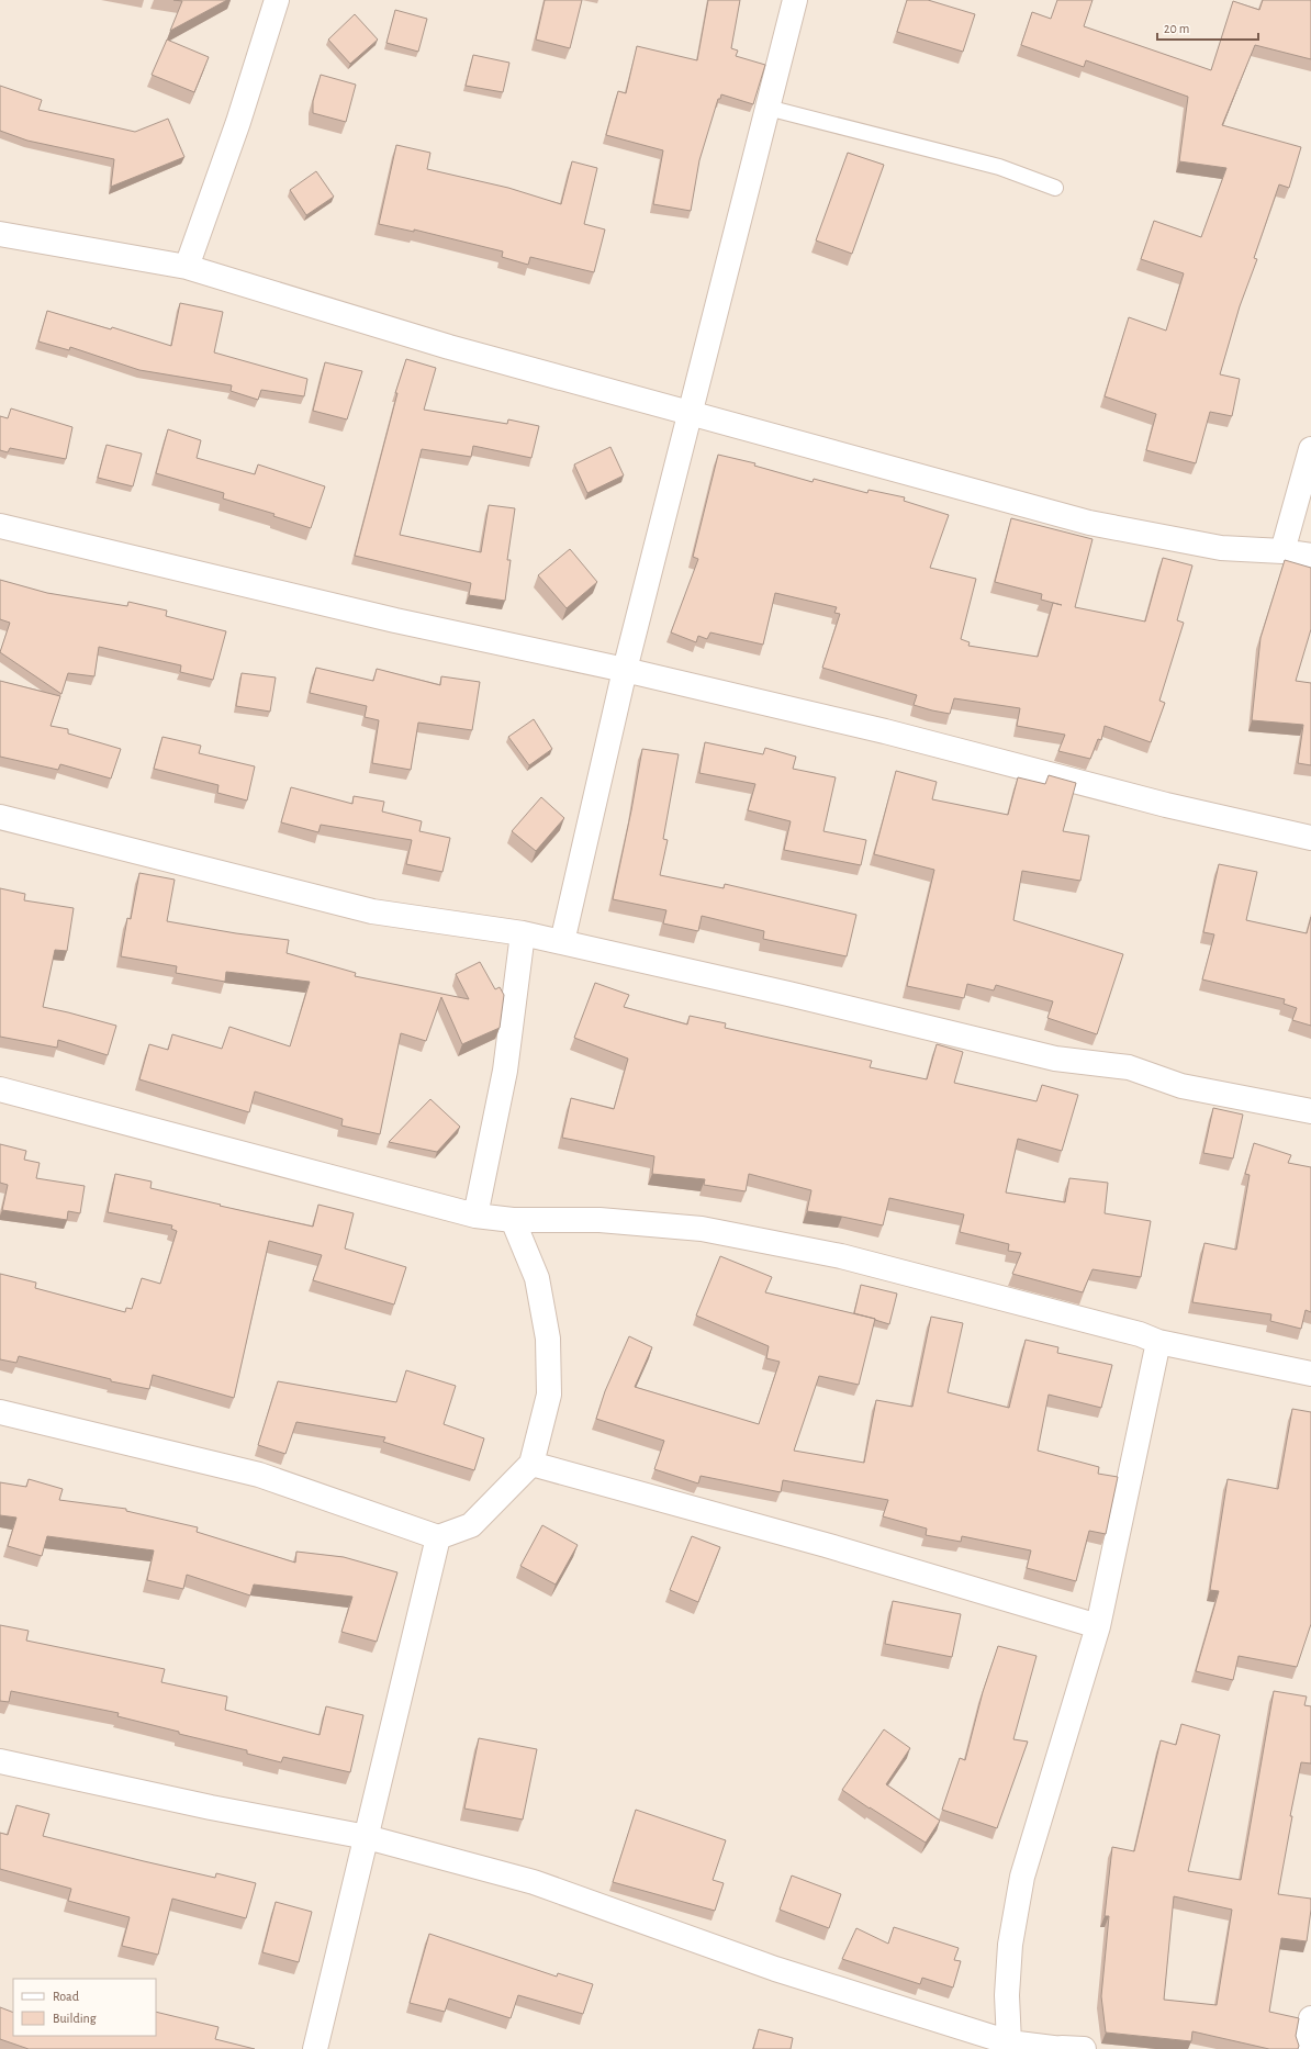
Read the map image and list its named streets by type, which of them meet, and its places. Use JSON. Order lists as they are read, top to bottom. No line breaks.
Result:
{"legend":["Road","Building"],"scale_bar":"20 m"}
